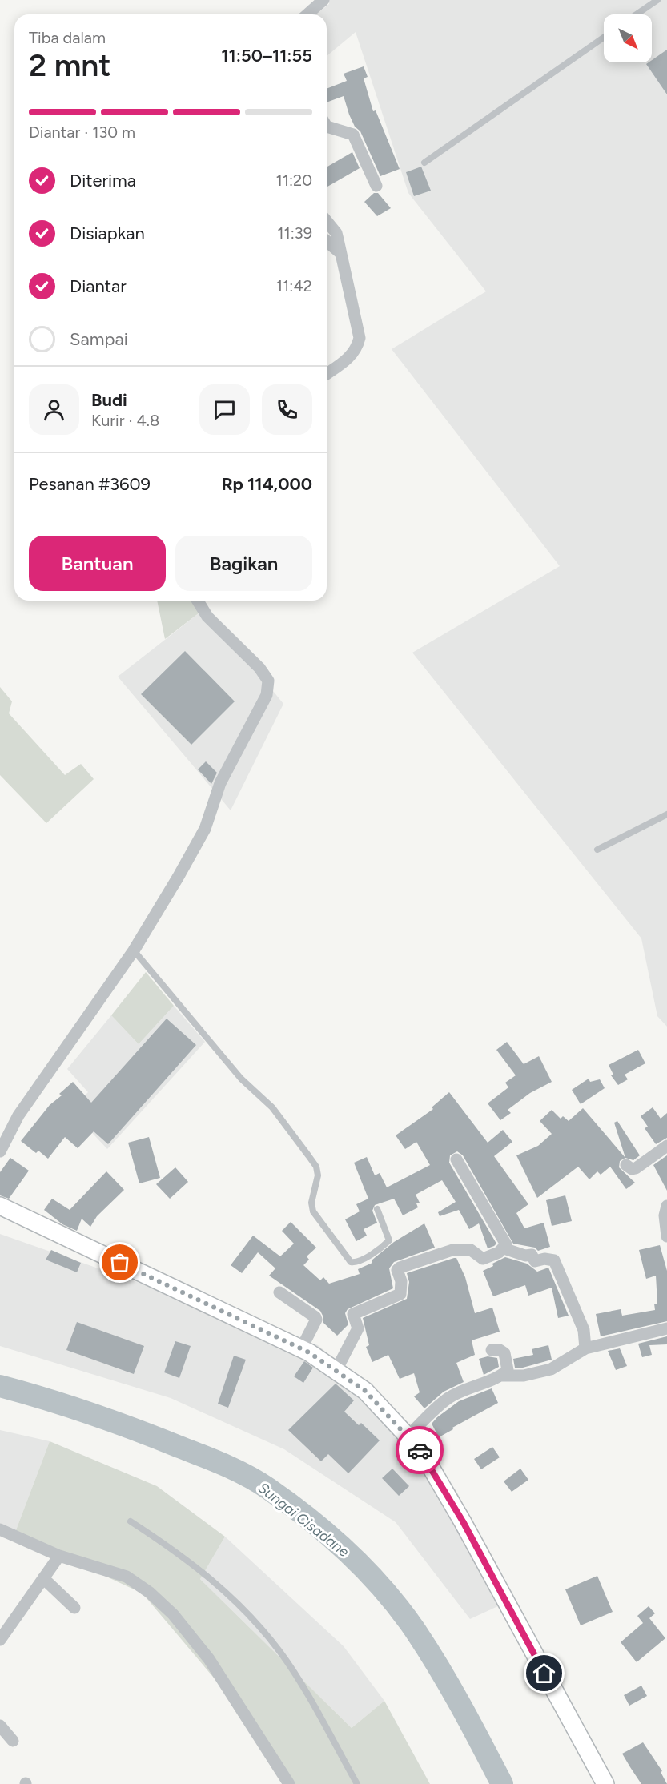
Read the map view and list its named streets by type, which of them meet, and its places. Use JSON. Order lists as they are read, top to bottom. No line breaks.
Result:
{"water":["Sungai Cisadane"],"north":"bottom right","page":{"heading":["2 mnt","Tiba dalam","11:50–11:55"],"panel":["Budi","Kurir · 4.8","Pesanan #3609","Rp 114,000"],"bar":"Diantar · 130 m","list":[["Diterima","11:20"],["Disiapkan","11:39"],["Diantar","11:42"],"Sampai"],"buttons":["Bantuan","Bagikan"]}}
